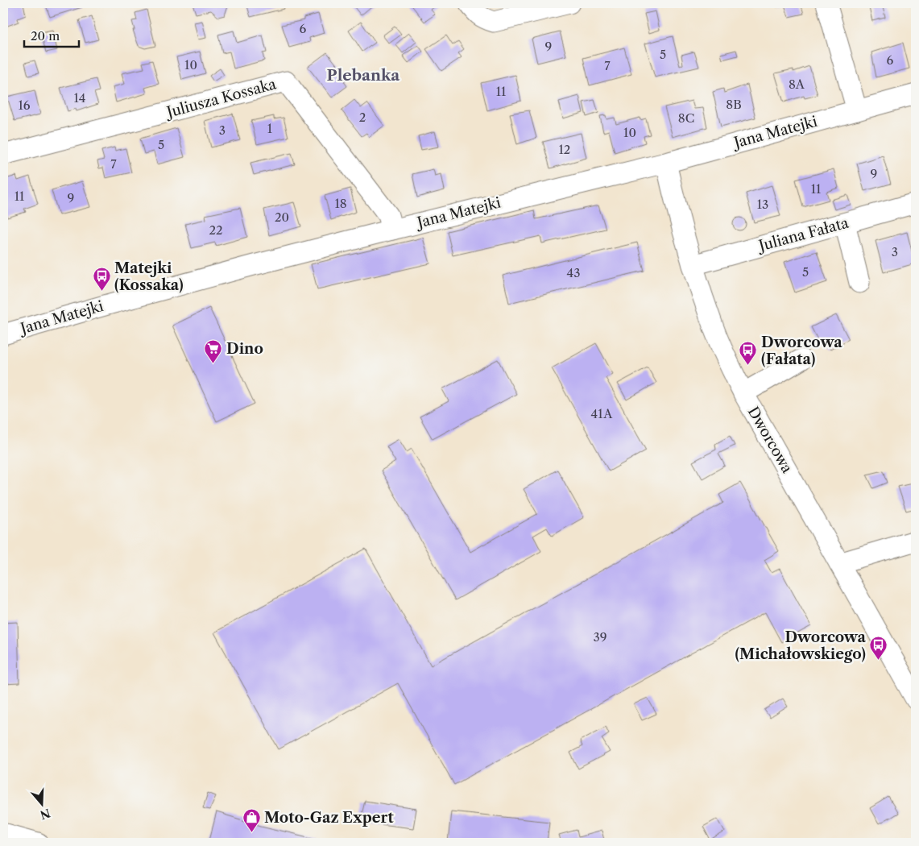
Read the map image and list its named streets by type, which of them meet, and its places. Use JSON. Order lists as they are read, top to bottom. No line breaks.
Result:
{"streets":{"street":["Juliusza Kossaka","Jana Matejki","Juliana Fałata","Dworcowa"]},"crossings":[["Juliusza Kossaka","Jana Matejki"],["Jana Matejki","Dworcowa"],["Juliana Fałata","Dworcowa"]],"districts":["Plebanka"],"places":{"bus stop":["Matejki (Kossaka)","Dworcowa (Fałata)","Dworcowa (Michałowskiego)"],"supermarket":["Dino"],"shop":["Moto-Gaz Expert"]},"house_numbers":["6","9","5","6","10","7","8A","11","14","8B","16","2","8C","1","3","10","5","12","7","9","11","11","9","18","13","20","22","3","5","43","41A","39"],"scale_bar":"20 m","north":"bottom"}
